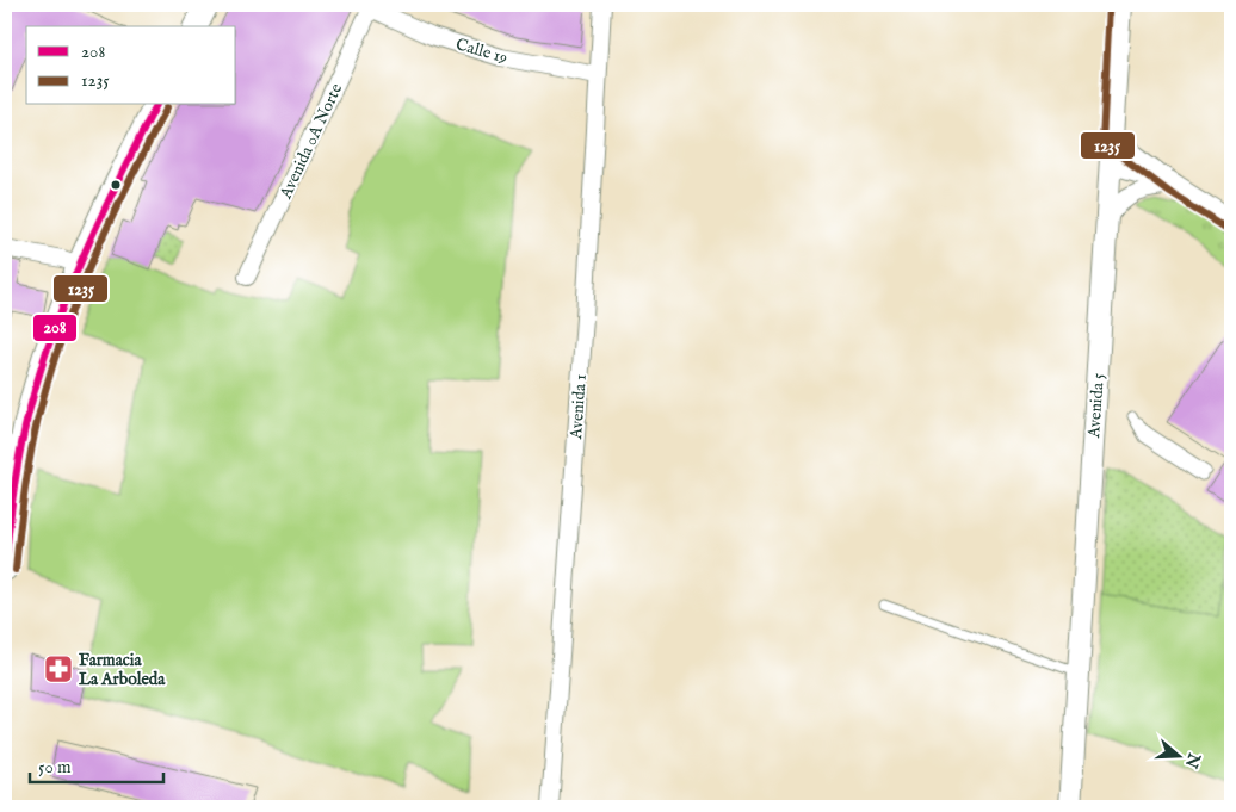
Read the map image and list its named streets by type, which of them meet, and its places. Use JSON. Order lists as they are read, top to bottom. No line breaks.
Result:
{"streets":{"street":["Calle 19","Avenida 0A Norte","Avenida 5","Avenida 1"]},"crossings":[["Calle 19","Avenida 0A Norte"],["Calle 19","Avenida 1"]],"places":{"pharmacy":["Farmacia La Arboleda"]},"lines":["transit line 1235","transit line 208"],"legend":["208","1235"],"scale_bar":"50 m","north":"right"}
